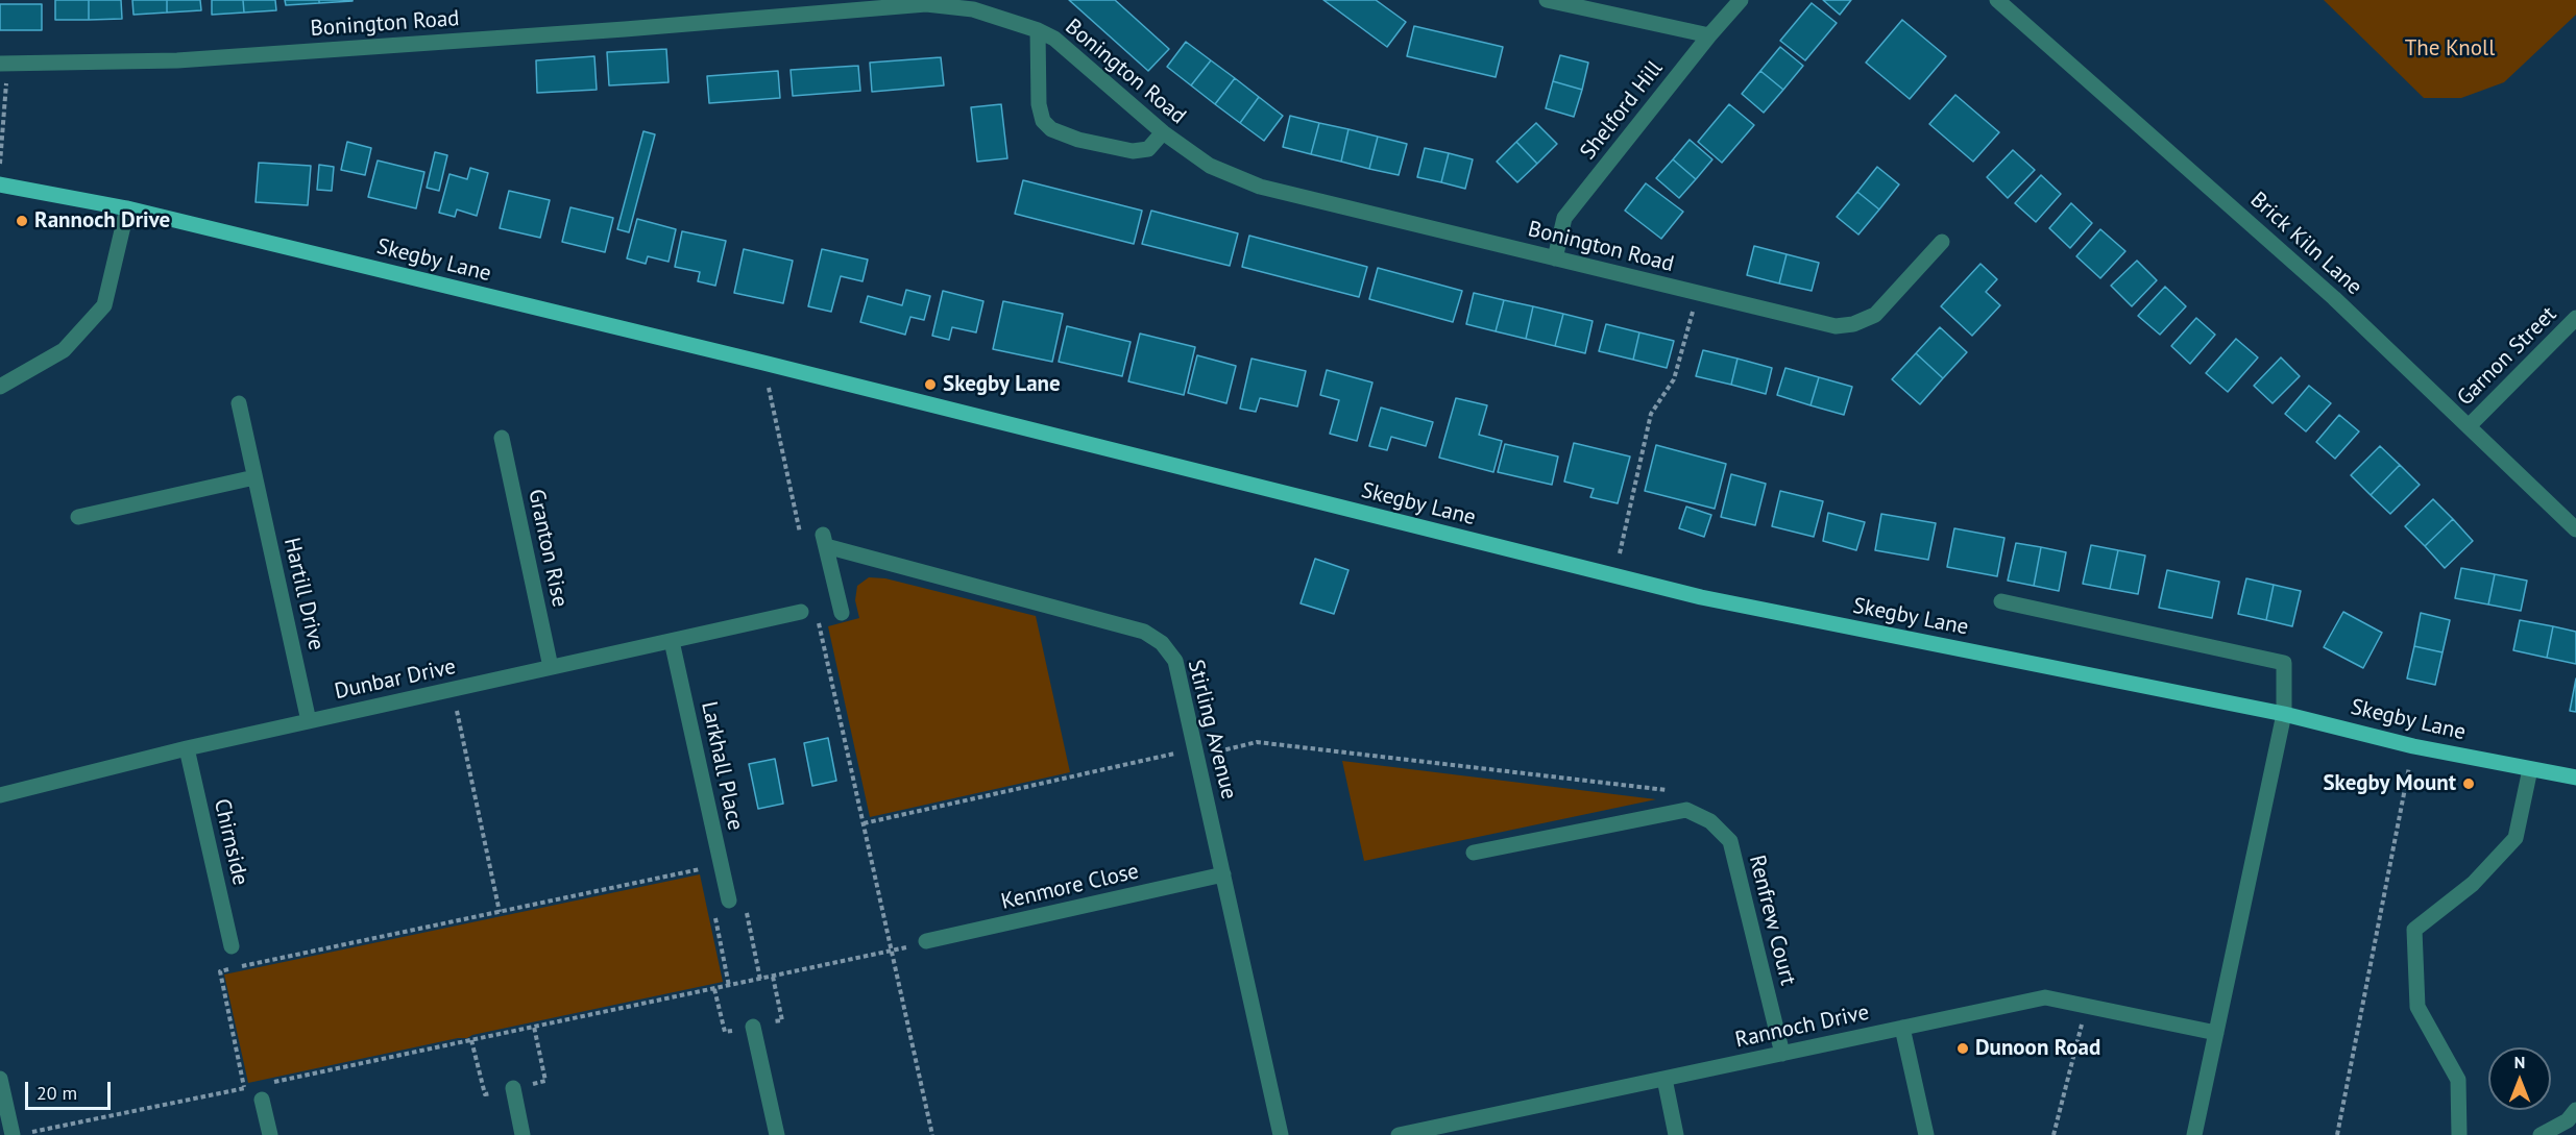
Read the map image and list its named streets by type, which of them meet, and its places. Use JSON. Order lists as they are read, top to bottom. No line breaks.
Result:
{"streets":{"main road":["Skegby Lane"],"street":["Bonington Road","Shelford Hill","Brick Kiln Lane","Garnon Street","Granton Rise","Hartill Drive","Dunbar Drive","Stirling Avenue","Larkhall Place","Chirnside","Kenmore Close","Renfrew Court","Rannoch Drive"]},"crossings":[["Bonington Road","Shelford Hill"],["Brick Kiln Lane","Garnon Street"],["Granton Rise","Dunbar Drive"],["Hartill Drive","Dunbar Drive"],["Dunbar Drive","Larkhall Place"],["Dunbar Drive","Chirnside"],["Stirling Avenue","Kenmore Close"],["Renfrew Court","Rannoch Drive"]],"parks":["The Knoll"],"places":["Rannoch Drive","Skegby Lane","Skegby Mount","Dunoon Road"],"scale_bar":"20 m","north":"top"}
